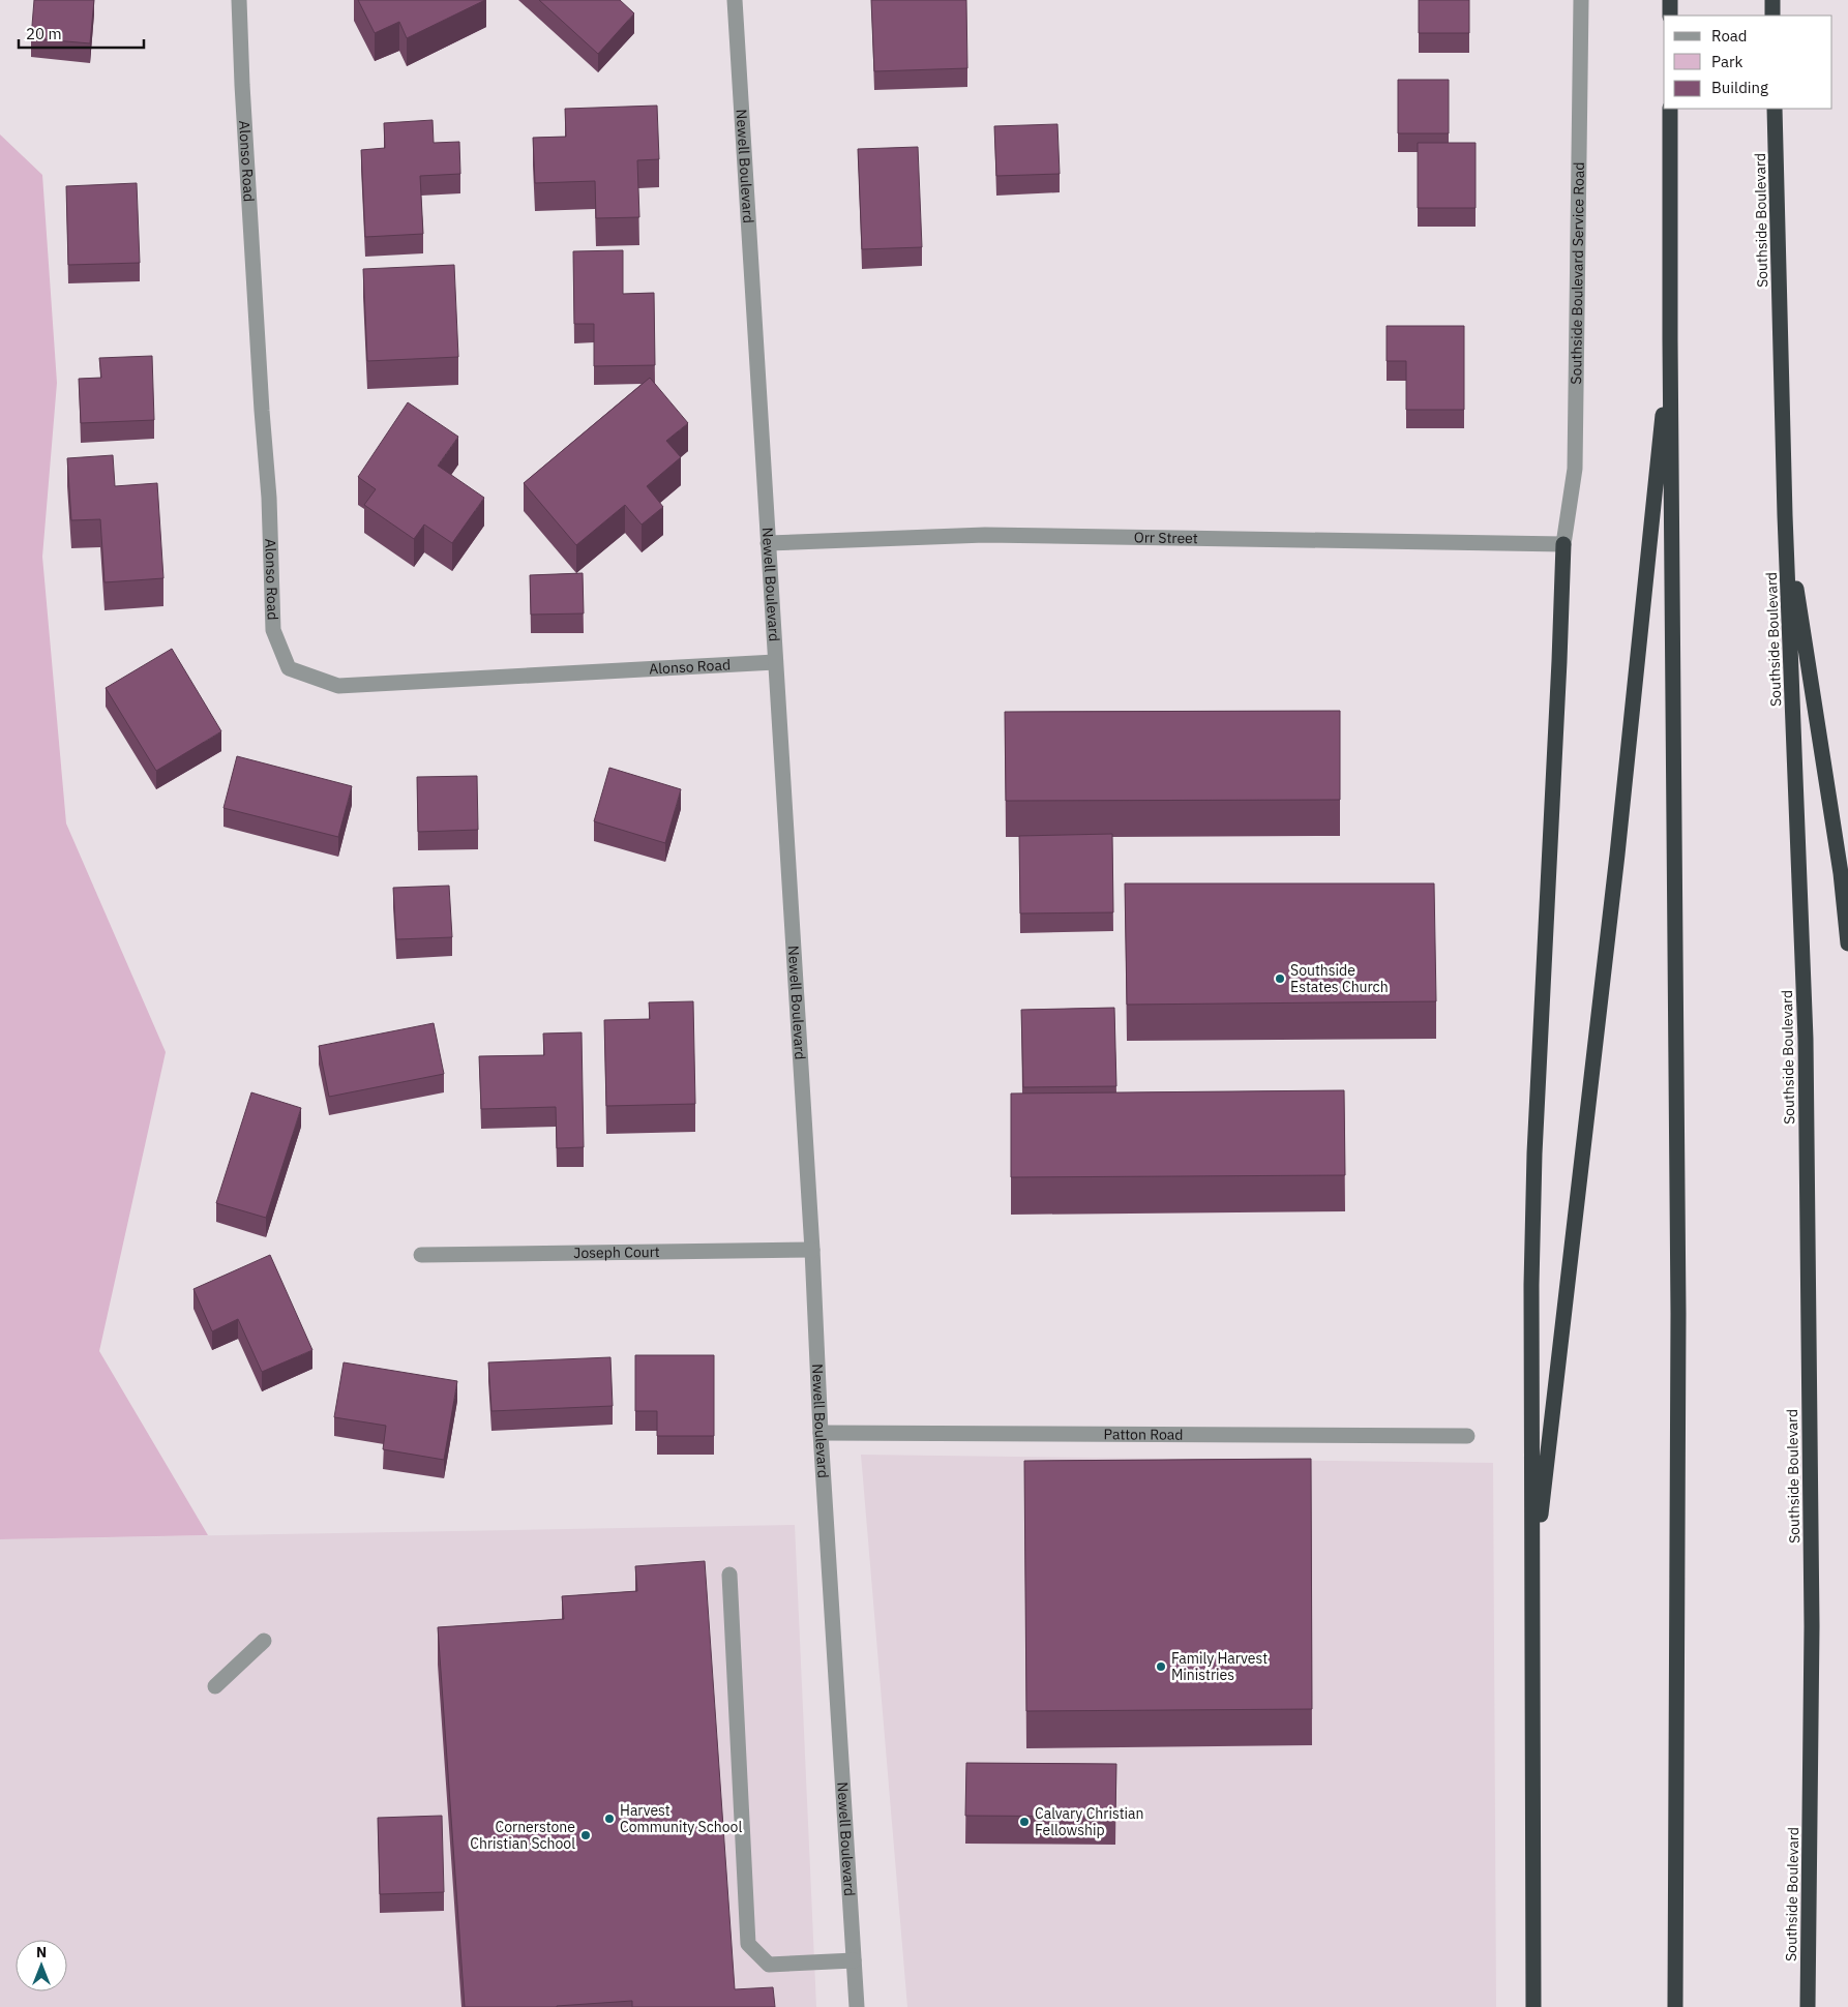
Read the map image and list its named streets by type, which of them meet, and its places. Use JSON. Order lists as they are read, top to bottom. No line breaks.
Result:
{"streets":{"highway":["Southside Boulevard"],"street":["Alonso Road","Newell Boulevard","Southside Boulevard Service Road","Orr Street","Joseph Court","Patton Road"]},"crossings":[["Alonso Road","Newell Boulevard"],["Newell Boulevard","Orr Street"],["Newell Boulevard","Joseph Court"],["Newell Boulevard","Patton Road"],["Southside Boulevard Service Road","Orr Street"]],"places":["Southside Estates Church","Family Harvest Ministries","Harvest Community School","Calvary Christian Fellowship","Cornerstone Christian School"],"legend":["Road","Park","Building"],"scale_bar":"20 m","north":"top"}
